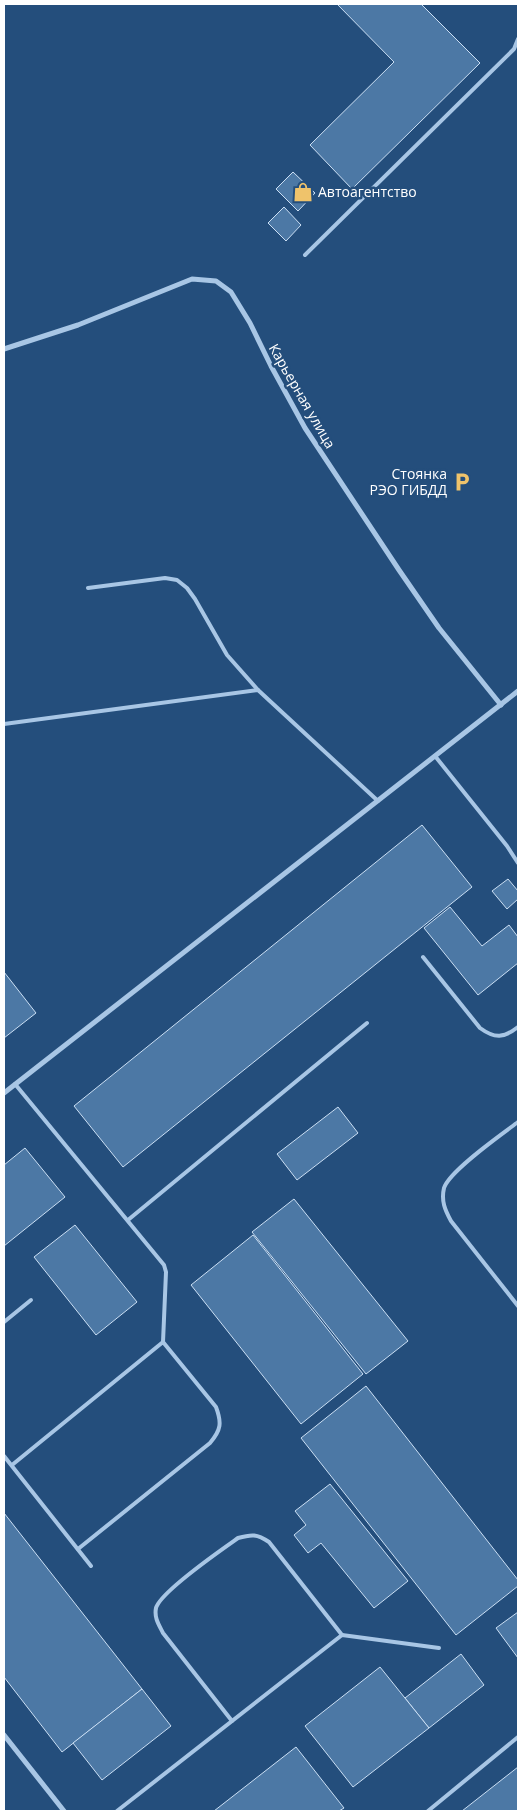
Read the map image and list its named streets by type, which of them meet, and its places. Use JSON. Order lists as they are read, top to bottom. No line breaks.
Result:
{"streets":{"street":["Карьерная улица"]},"places":{"shop":["Автоагентство"],"parking":["Стоянка РЭО ГИБДД"]}}
